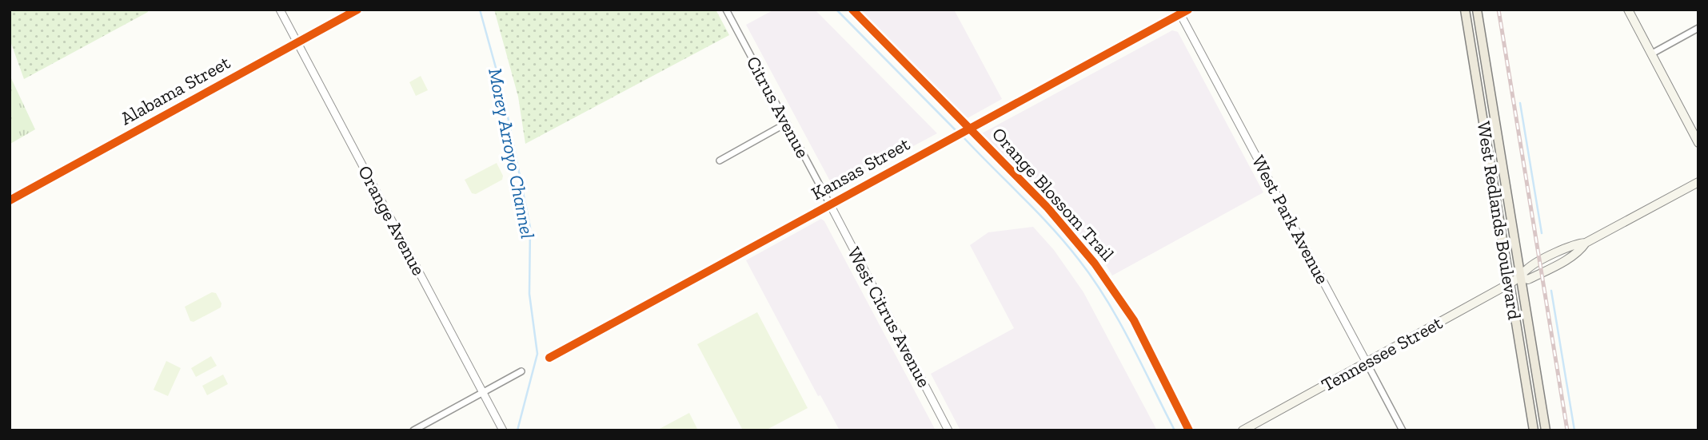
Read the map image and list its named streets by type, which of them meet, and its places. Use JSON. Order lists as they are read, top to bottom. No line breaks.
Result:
{"streets":{"main road":["Alabama Street","West Redlands Boulevard","Tennessee Street"],"street":["Citrus Avenue","Kansas Street","West Park Avenue","Orange Avenue","West Citrus Avenue"],"cycle path":["Orange Blossom Trail"]},"crossings":[["Alabama Street","Orange Avenue"],["Citrus Avenue","Kansas Street"],["Citrus Avenue","West Citrus Avenue"],["Kansas Street","West Park Avenue"],["Kansas Street","West Citrus Avenue"],["West Park Avenue","Tennessee Street"],["West Redlands Boulevard","Tennessee Street"]],"water":["Morey Arroyo Channel"]}
